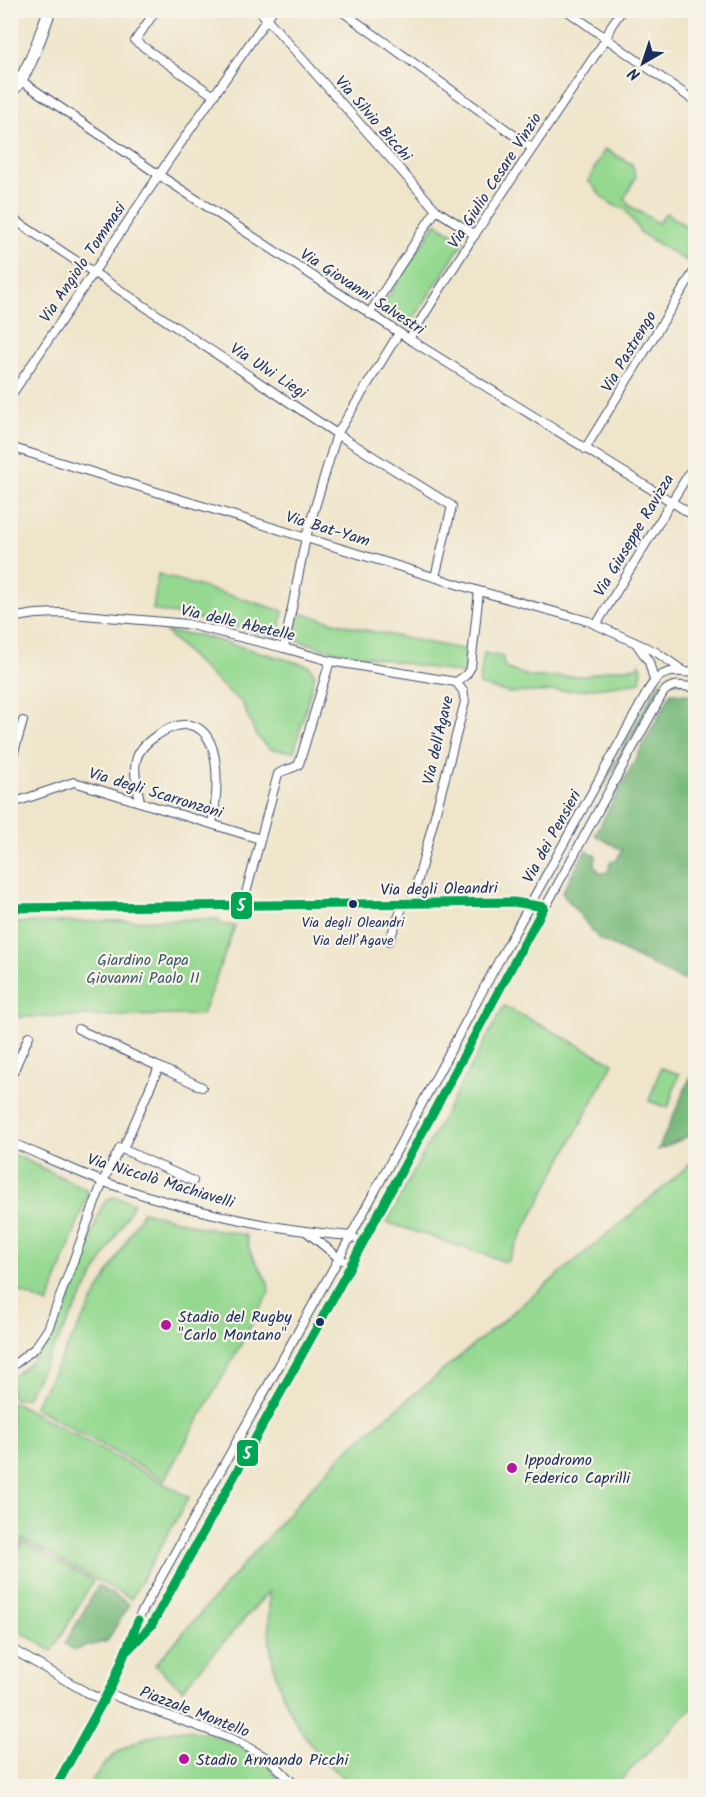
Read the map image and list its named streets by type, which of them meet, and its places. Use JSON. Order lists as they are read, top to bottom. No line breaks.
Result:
{"streets":{"street":["Via Silvio Bicchi","Via Giulio Cesare Vinzio","Via Angiolo Tommasi","Via Giovanni Salvestri","Via Pastrengo","Via Ulvi Liegi","Via Bat-Yam","Via Giuseppe Ravizza","Via delle Abetelle","Via dell'Agave","Via degli Scarronzoni","Via dei Pensieri","Via degli Oleandri","Via Niccolò Machiavelli","Piazzale Montello"]},"crossings":[["Via Silvio Bicchi","Via Giulio Cesare Vinzio"],["Via Silvio Bicchi","Via Angiolo Tommasi"],["Via Giulio Cesare Vinzio","Via Giovanni Salvestri"],["Via Angiolo Tommasi","Via Giovanni Salvestri"],["Via Angiolo Tommasi","Via Ulvi Liegi"],["Via Giovanni Salvestri","Via Pastrengo"],["Via Giovanni Salvestri","Via Giuseppe Ravizza"],["Via Ulvi Liegi","Via Bat-Yam"],["Via Bat-Yam","Via Giuseppe Ravizza"],["Via Bat-Yam","Via dell'Agave"],["Via delle Abetelle","Via dell'Agave"],["Via dell'Agave","Via degli Oleandri"],["Via dei Pensieri","Via degli Oleandri"],["Via dei Pensieri","Via Niccolò Machiavelli"],["Via dei Pensieri","Piazzale Montello"]],"parks":["Giardino Papa Giovanni Paolo II"],"places":["Via degli Oleandri Via dell’Agave","Stadio del Rugby \"Carlo Montano\"","Ippodromo Federico Caprilli","Stadio Armando Picchi"],"lines":["transit line 5"],"north":"bottom left"}
